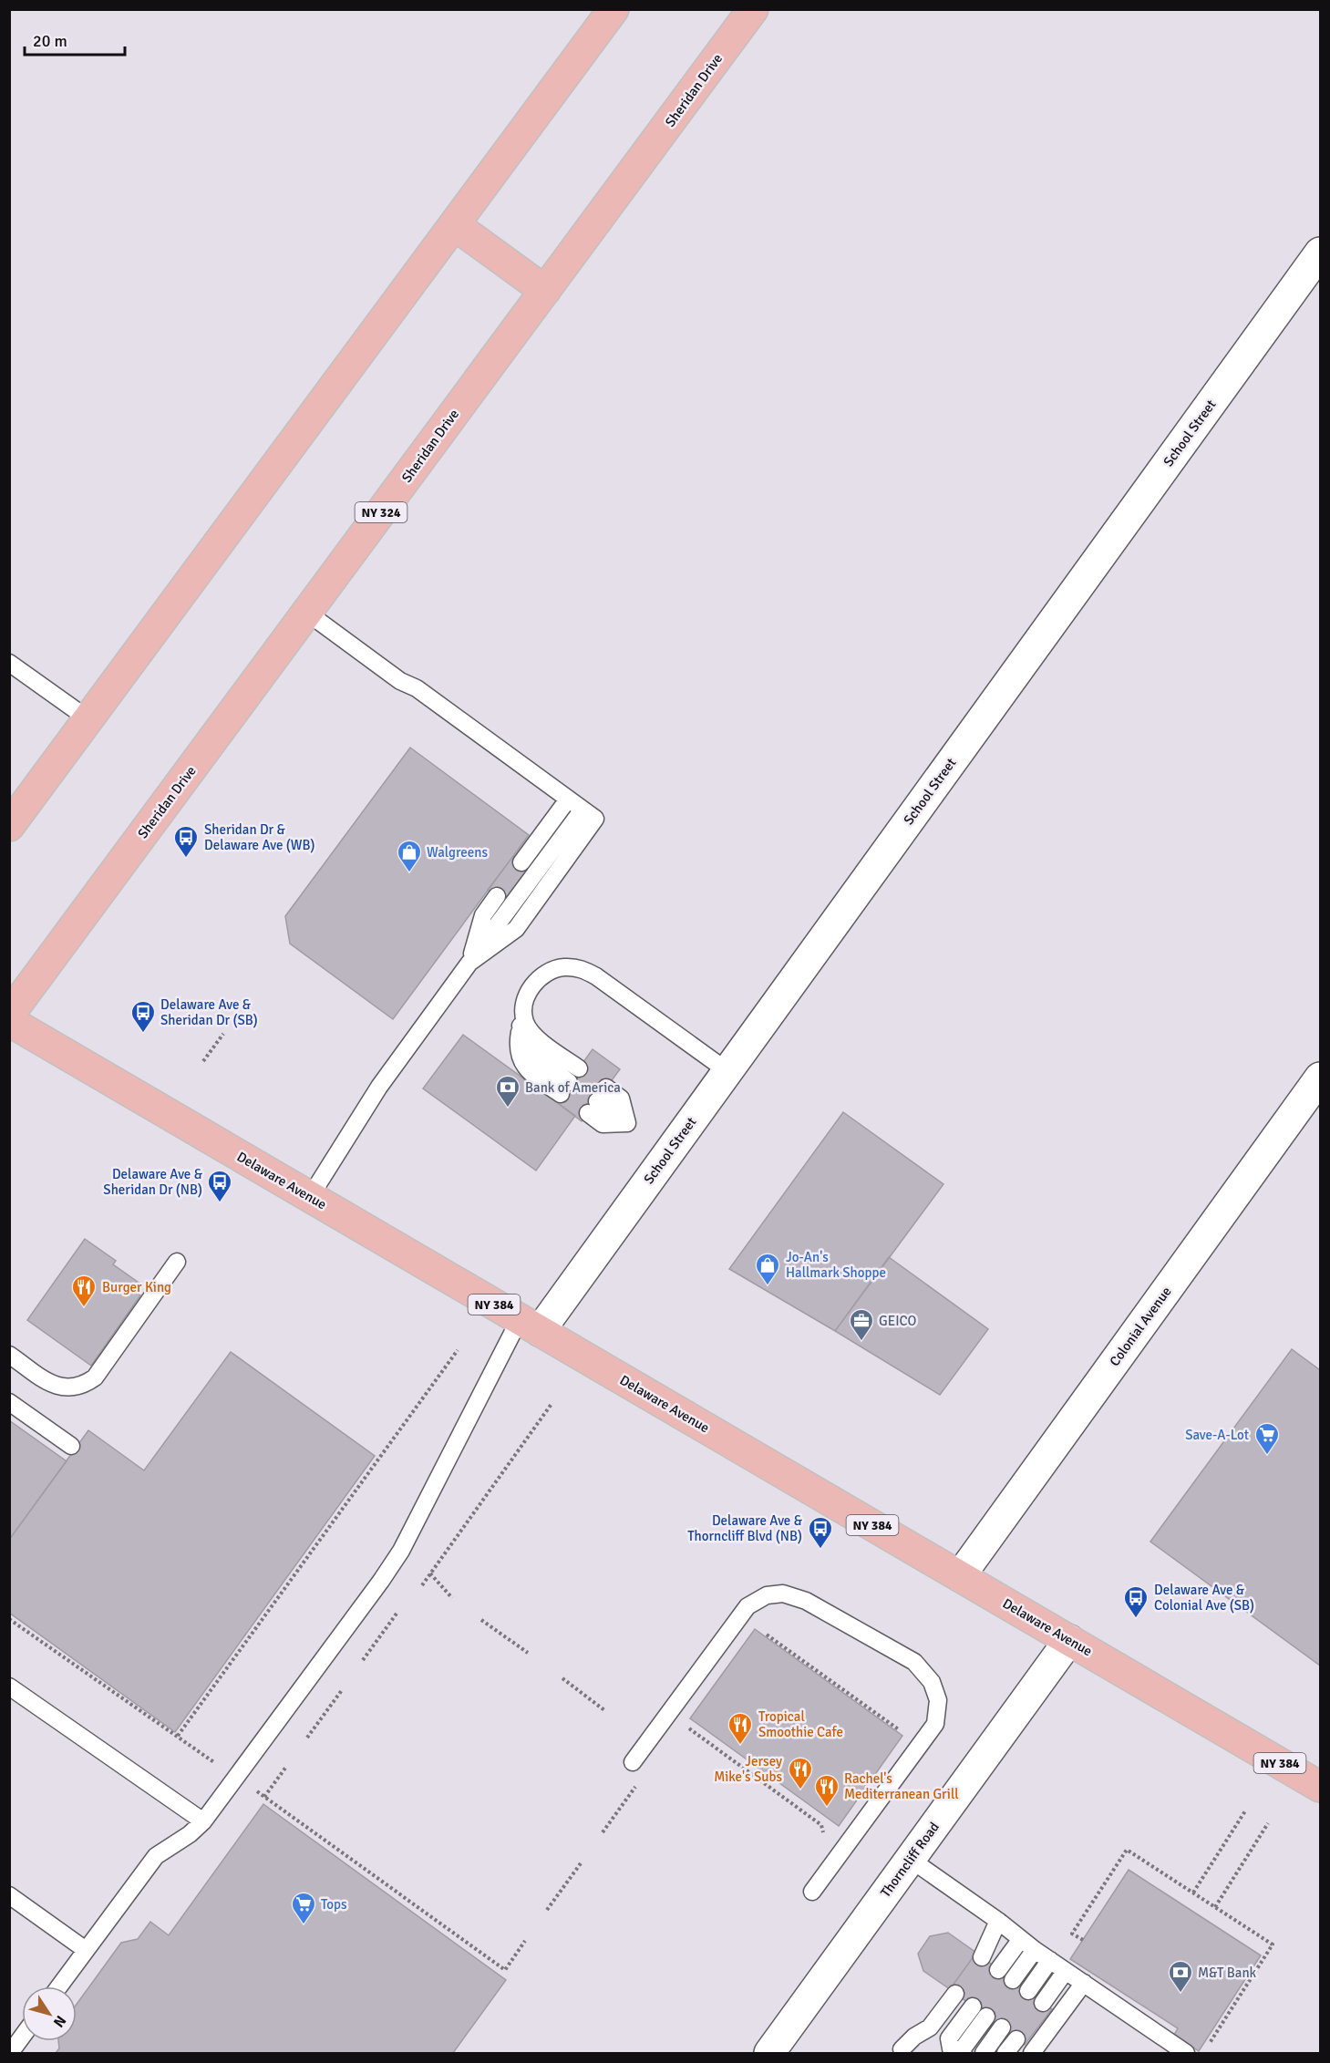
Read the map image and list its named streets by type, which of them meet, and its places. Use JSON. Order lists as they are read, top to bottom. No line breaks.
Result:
{"streets":{"main road":["Sheridan Drive","NY 324","Delaware Avenue","NY 384"],"street":["School Street","Colonial Avenue","Thorncliff Road"]},"crossings":[["School Street","Delaware Avenue"],["Delaware Avenue","Colonial Avenue"],["Delaware Avenue","Thorncliff Road"]],"places":{"bus stop":["Sheridan Dr & Delaware Ave (WB)","Delaware Ave & Sheridan Dr (SB)","Delaware Ave & Sheridan Dr (NB)","Delaware Ave & Thorncliff Blvd (NB)","Delaware Ave & Colonial Ave (SB)"],"shop":["Walgreens","Jo-An's Hallmark Shoppe"],"bank":["Bank of America","M&T Bank"],"restaurant":["Burger King","Tropical Smoothie Cafe","Jersey Mike's Subs","Rachel's Mediterranean Grill"],"office":["GEICO"],"supermarket":["Save-A-Lot","Tops"]},"scale_bar":"20 m","north":"bottom right"}
